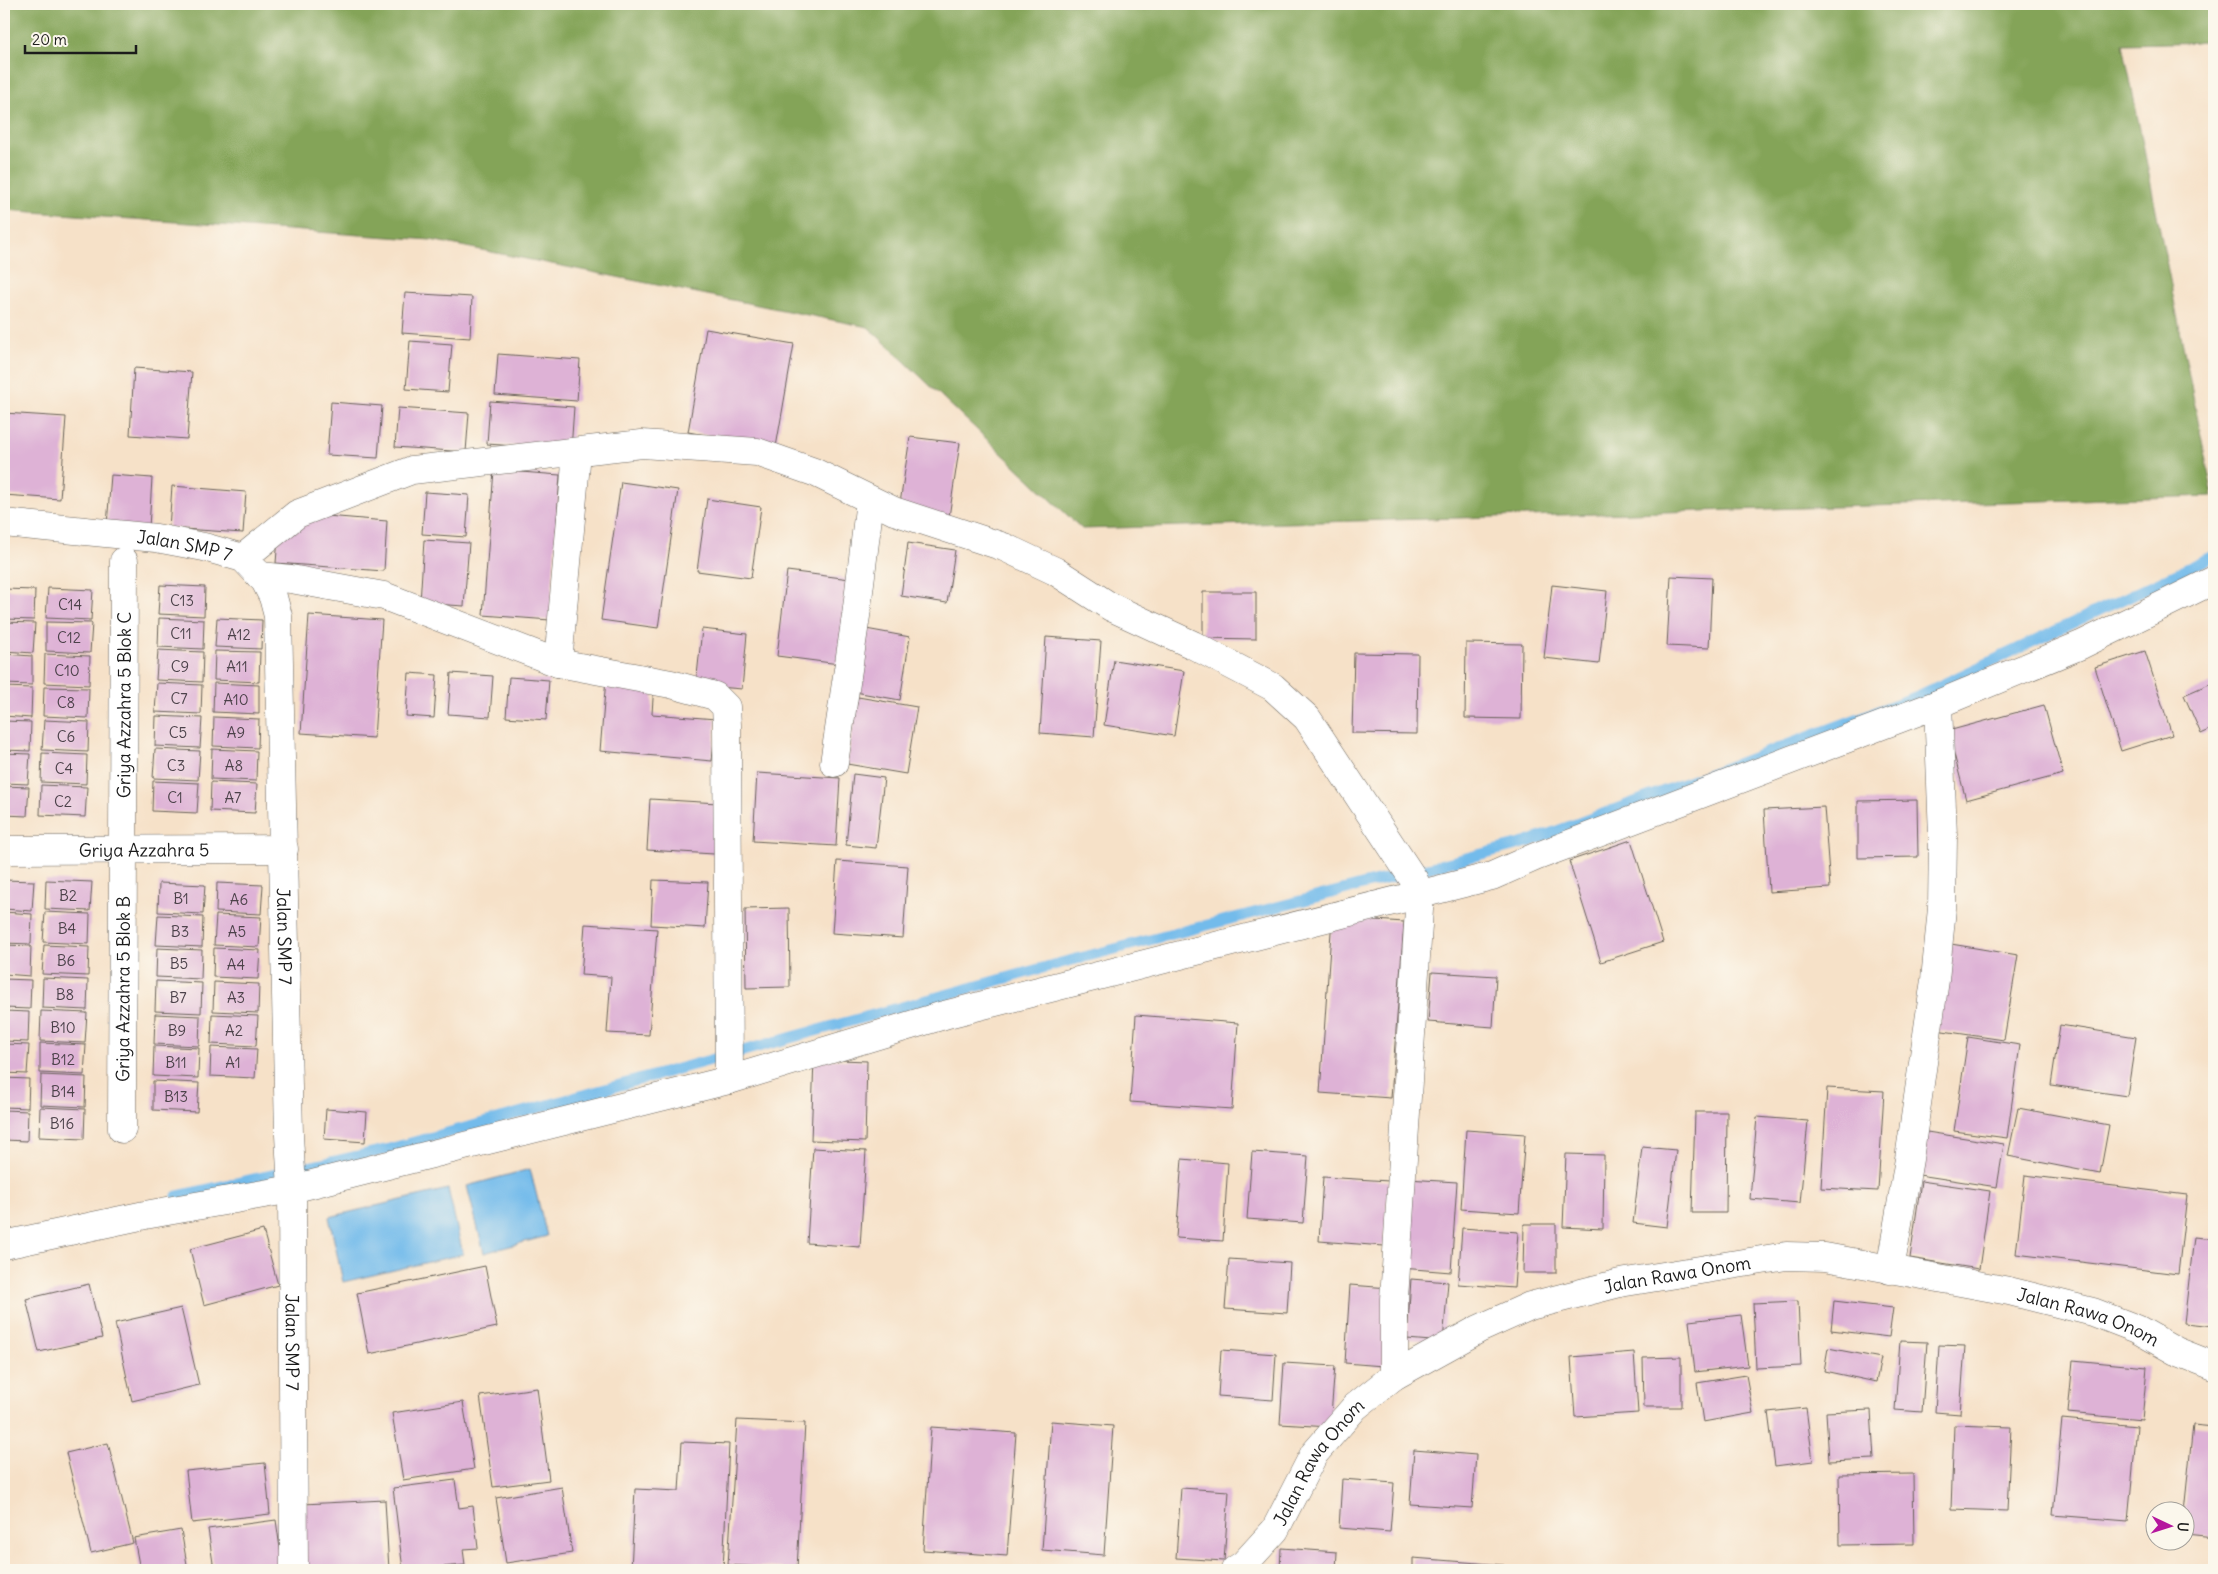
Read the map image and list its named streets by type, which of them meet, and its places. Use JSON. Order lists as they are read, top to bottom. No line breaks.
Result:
{"streets":{"street":["Jalan SMP 7","Griya Azzahra 5 Blok C","Griya Azzahra 5","Griya Azzahra 5 Blok B","Jalan Rawa Onom"]},"crossings":[["Jalan SMP 7","Griya Azzahra 5"],["Griya Azzahra 5 Blok C","Griya Azzahra 5"],["Griya Azzahra 5 Blok C","Griya Azzahra 5 Blok B"],["Griya Azzahra 5","Griya Azzahra 5 Blok B"]],"house_numbers":["C13","C14","C11","A12","C12","C9","A11","C10","C7","A10","C8","C5","A9","C6","C3","A8","C4","C1","A7","C2","B2","B1","A6","B4","B3","A5","B6","B5","A4","B8","B7","A3","B10","B9","A2","B12","B11","A1","B14","B13","B16"],"scale_bar":"20 m","north":"right"}
